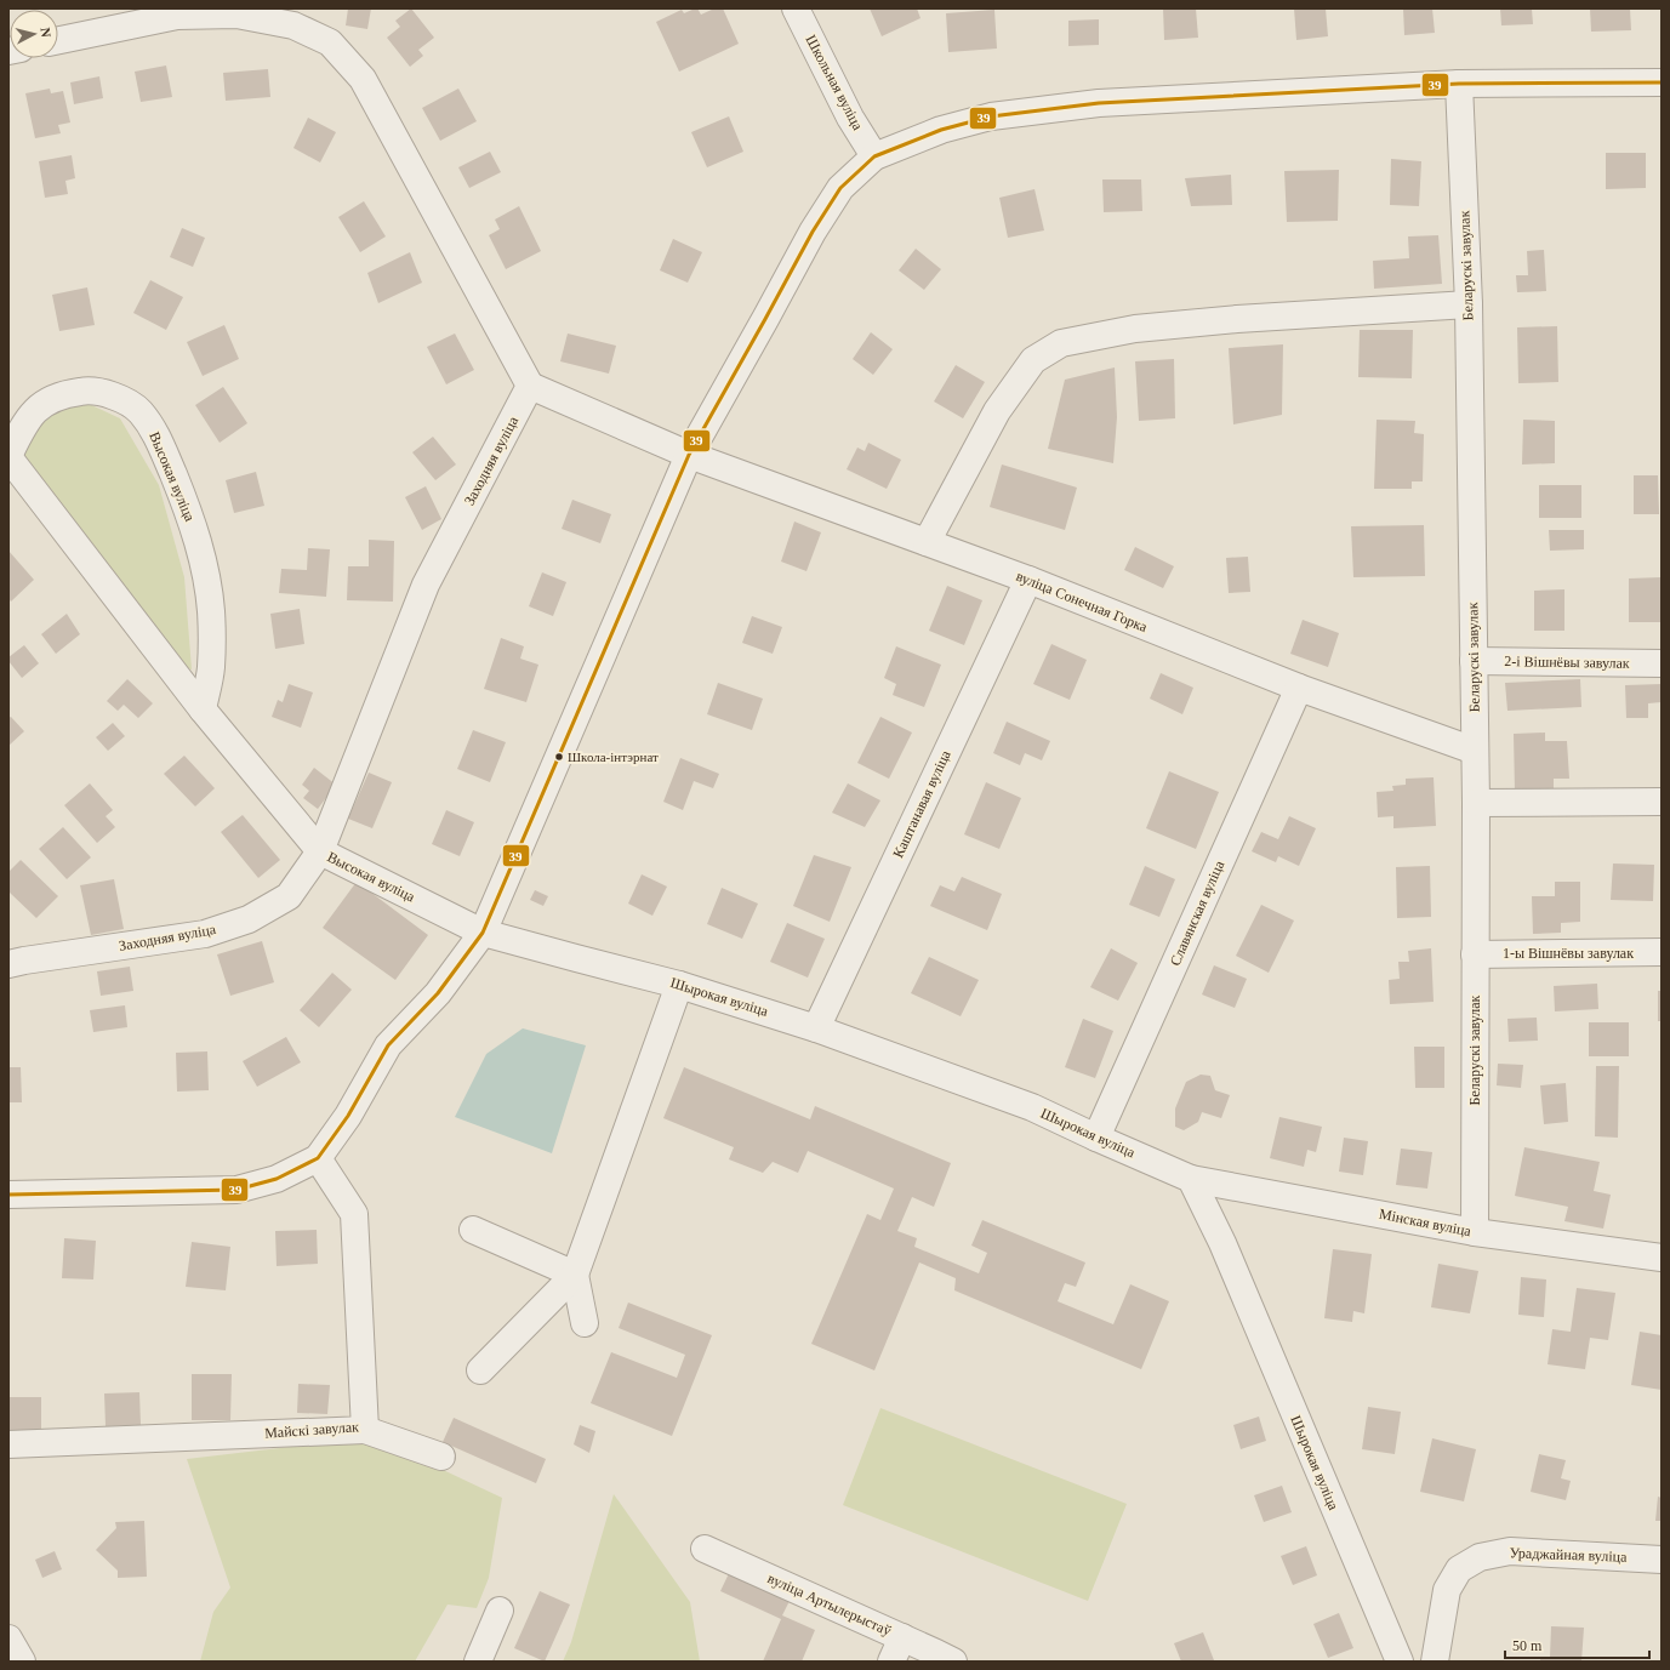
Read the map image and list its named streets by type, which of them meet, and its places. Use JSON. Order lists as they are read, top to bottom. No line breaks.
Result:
{"streets":{"street":["Школьная вуліца","Беларускі завулак","Заходняя вуліца","Высокая вуліца","вуліца Сонечная Горка","2-і Вішнёвы завулак","Каштанавая вуліца","Славянская вуліца","1-ы Вішнёвы завулак","Шырокая вуліца","Мінская вуліца","Майскі завулак","Ураджайная вуліца","вуліца Артылерыстаў"]},"crossings":[["Беларускі завулак","вуліца Сонечная Горка"],["Беларускі завулак","2-і Вішнёвы завулак"],["Беларускі завулак","1-ы Вішнёвы завулак"],["Беларускі завулак","Мінская вуліца"],["Заходняя вуліца","Высокая вуліца"],["Заходняя вуліца","вуліца Сонечная Горка"],["Высокая вуліца","Шырокая вуліца"],["вуліца Сонечная Горка","Каштанавая вуліца"],["вуліца Сонечная Горка","Славянская вуліца"],["Каштанавая вуліца","Шырокая вуліца"],["Славянская вуліца","Шырокая вуліца"],["Шырокая вуліца","Мінская вуліца"]],"places":["Школа-інтэрнат"],"lines":["transit line 39"],"scale_bar":"50 m","north":"right"}
